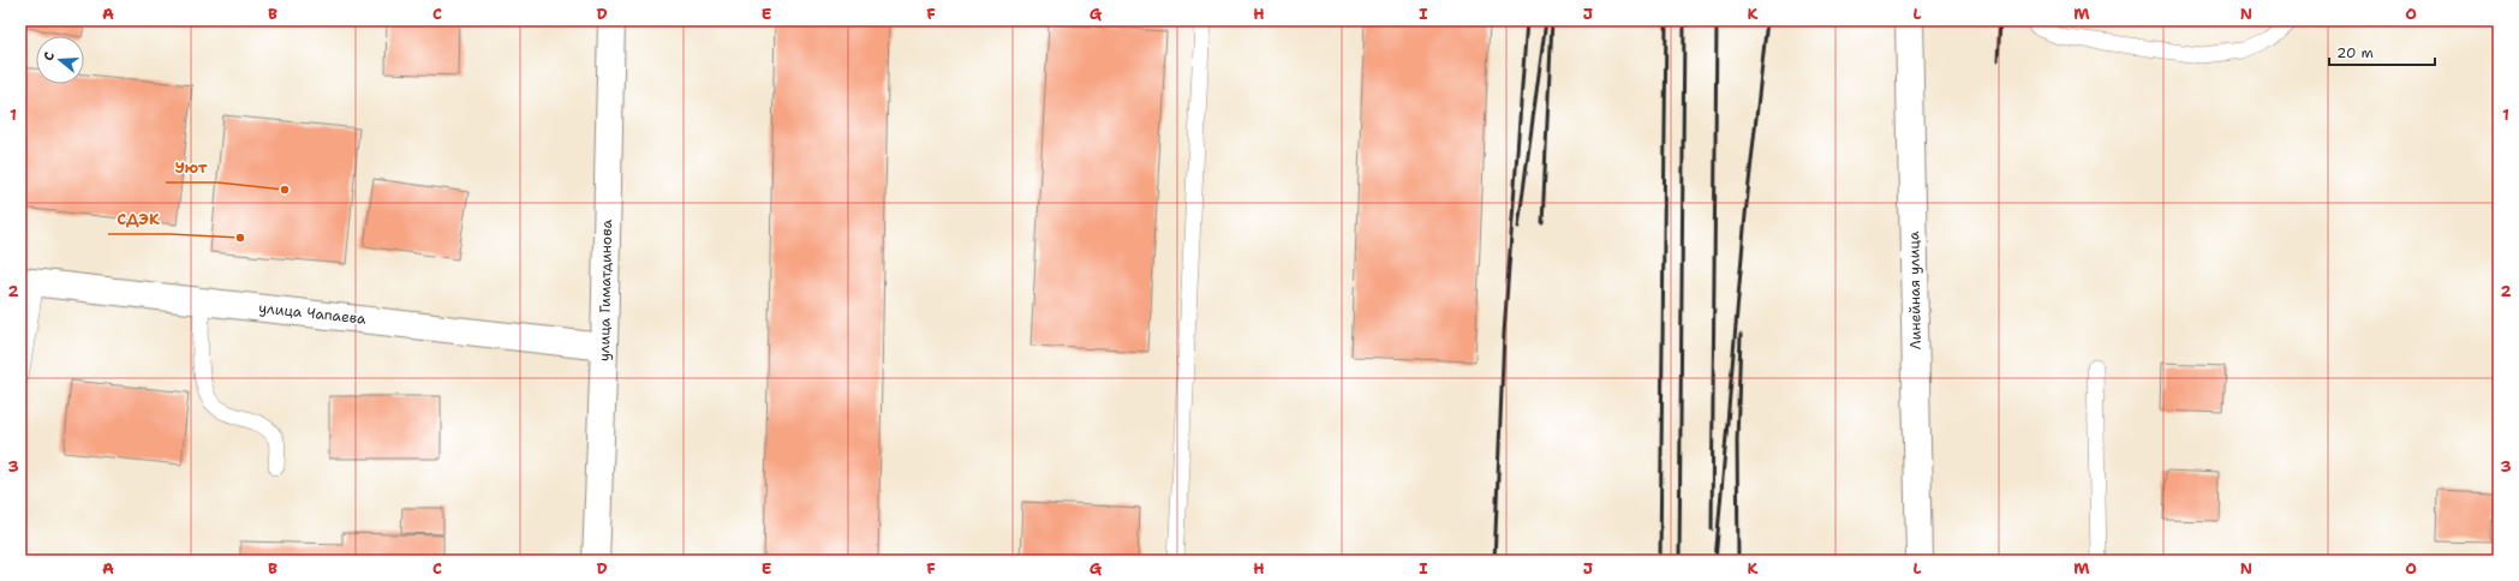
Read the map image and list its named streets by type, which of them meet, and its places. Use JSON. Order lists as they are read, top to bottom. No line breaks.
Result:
{"streets":{"street":["улица Гиматдинова","Линейная улица","улица Чапаева"]},"crossings":[["улица Гиматдинова","улица Чапаева"]],"places":["Уют","СДЭК"],"scale_bar":"20 m","north":"left","grid":{"columns":["A","B","C","D","E","F","G","H","I","J","K","L","M","N","O"],"rows":["1","2","3"]}}
